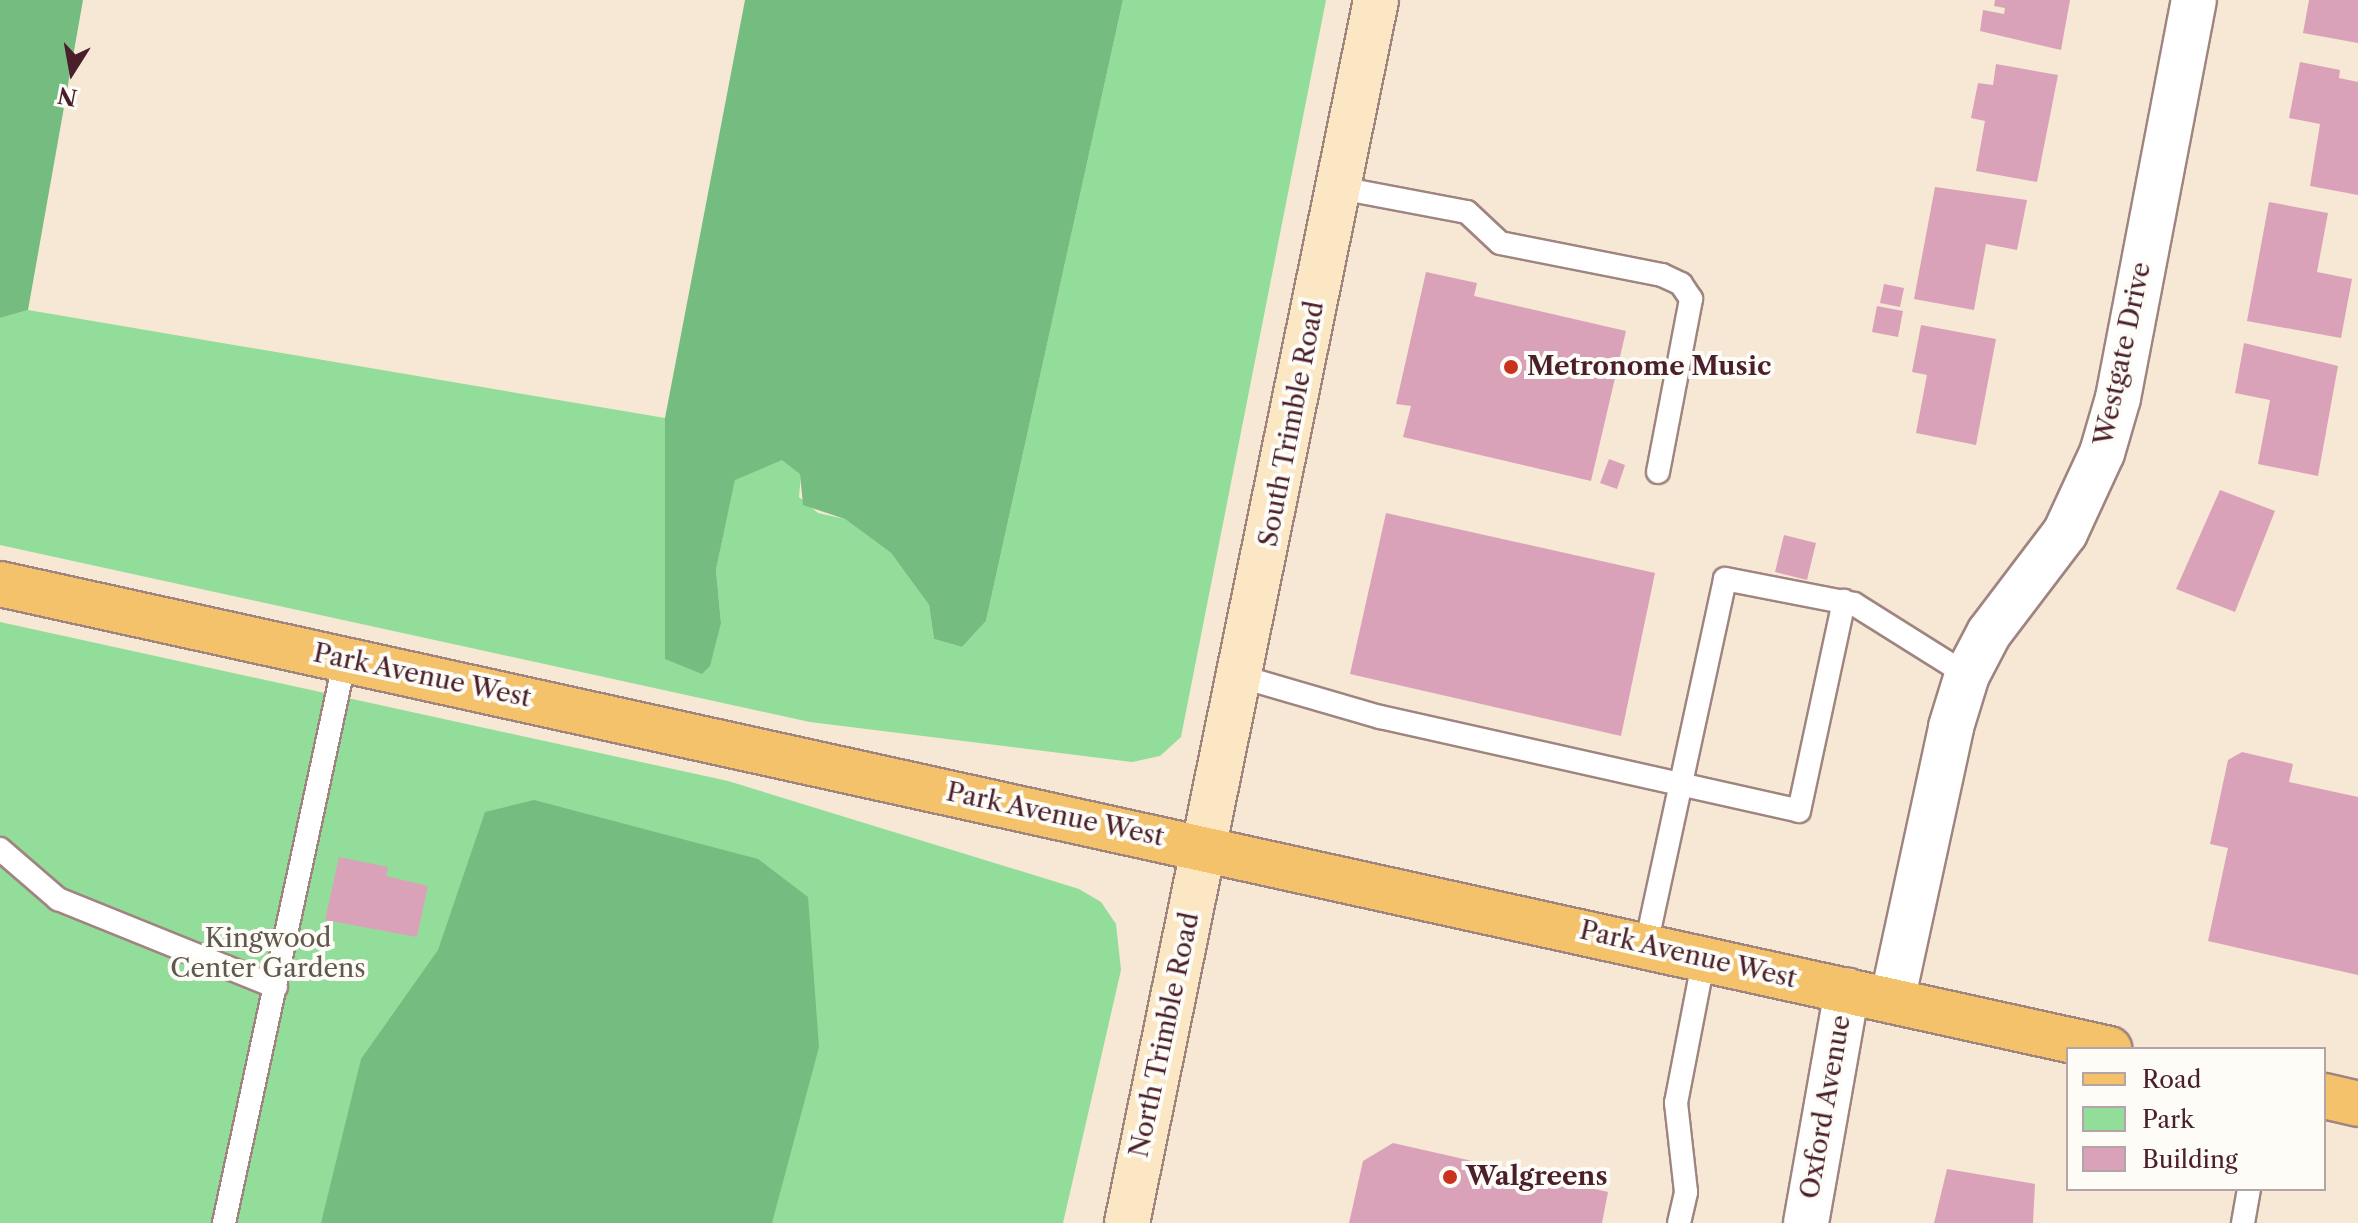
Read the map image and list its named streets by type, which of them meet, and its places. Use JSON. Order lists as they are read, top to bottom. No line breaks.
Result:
{"streets":{"main road":["South Trimble Road","Park Avenue West","North Trimble Road"],"street":["Westgate Drive","Oxford Avenue"]},"crossings":[["Westgate Drive","Park Avenue West"],["South Trimble Road","Park Avenue West"],["South Trimble Road","North Trimble Road"],["Park Avenue West","North Trimble Road"],["Park Avenue West","Oxford Avenue"]],"parks":["Kingwood Center Gardens"],"places":["Metronome Music","Walgreens"],"legend":["Road","Park","Building"],"north":"bottom"}
